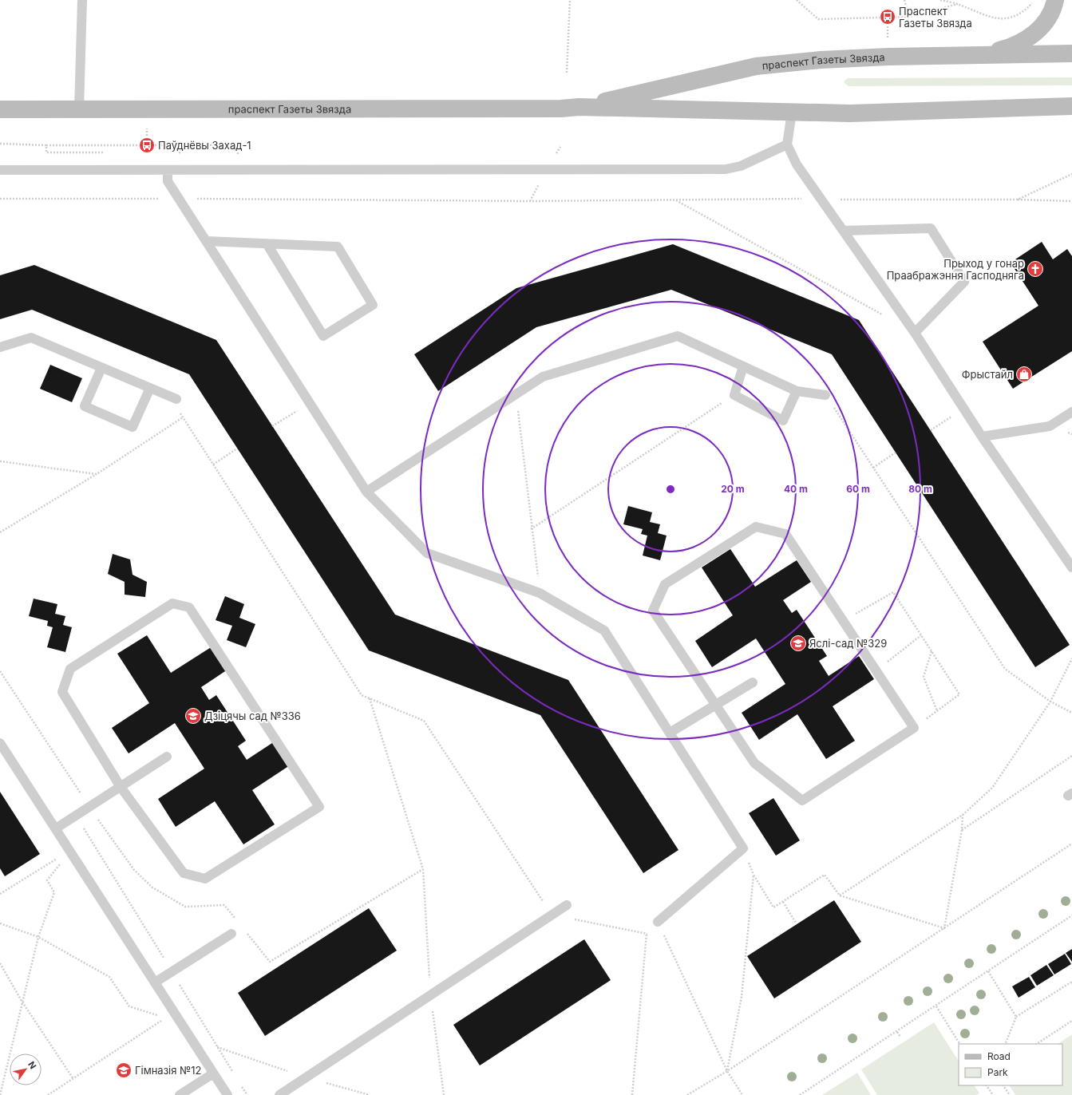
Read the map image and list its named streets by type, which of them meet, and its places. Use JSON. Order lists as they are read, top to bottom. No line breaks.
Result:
{"streets":{"main road":["праспект Газеты Звязда"]},"places":{"bus stop":["Праспект Газеты Звязда","Паўднёвы Захад-1"],"church":["Прыход у гонар Праабражэння Гасподняга"],"shop":["Фрыстайл"],"school or university":["Яслі-сад №329","Дзіцячы сад №336","Гімназія №12"]},"legend":["Road","Park"],"north":"top right","rings":["20 m","40 m","60 m","80 m"]}
